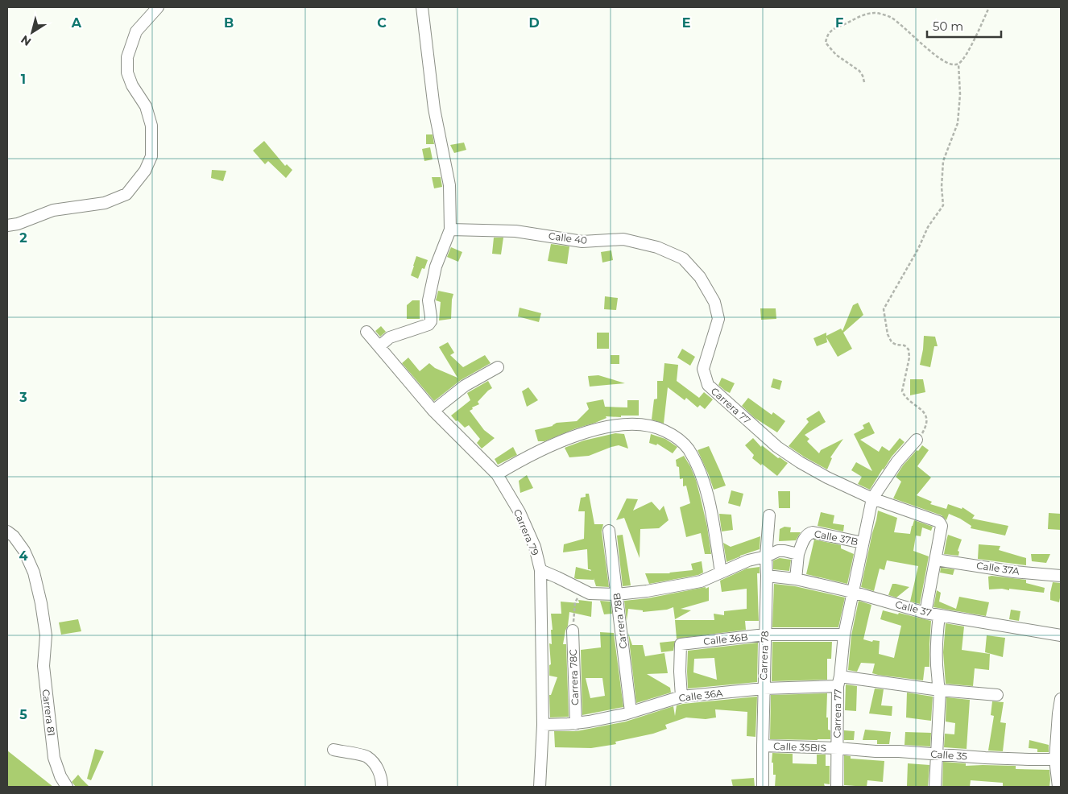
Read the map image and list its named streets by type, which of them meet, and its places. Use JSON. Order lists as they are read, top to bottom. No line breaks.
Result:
{"streets":{"street":["Calle 40","Carrera 77","Carrera 79","Calle 37B","Calle 37A","Calle 37","Carrera 78B","Calle 36B","Carrera 78","Carrera 78C","Calle 36A","Carrera 81","Calle 35BIS","Calle 35"]},"crossings":[["Calle 40","Carrera 77"],["Carrera 77","Calle 37B"],["Carrera 77","Calle 37"],["Carrera 77","Calle 36B"],["Carrera 77","Calle 36A"],["Carrera 77","Calle 35BIS"],["Carrera 77","Calle 35"],["Carrera 79","Calle 36A"],["Calle 37B","Calle 37"],["Calle 37","Carrera 78"],["Carrera 78B","Calle 36A"],["Calle 36B","Carrera 78"],["Calle 36B","Calle 36A"],["Carrera 78","Calle 36A"],["Carrera 78","Calle 35BIS"],["Carrera 78C","Calle 36A"],["Calle 35BIS","Calle 35"]],"scale_bar":"50 m","north":"bottom left","grid":{"columns":["A","B","C","D","E","F"],"rows":["1","2","3","4","5"]}}
